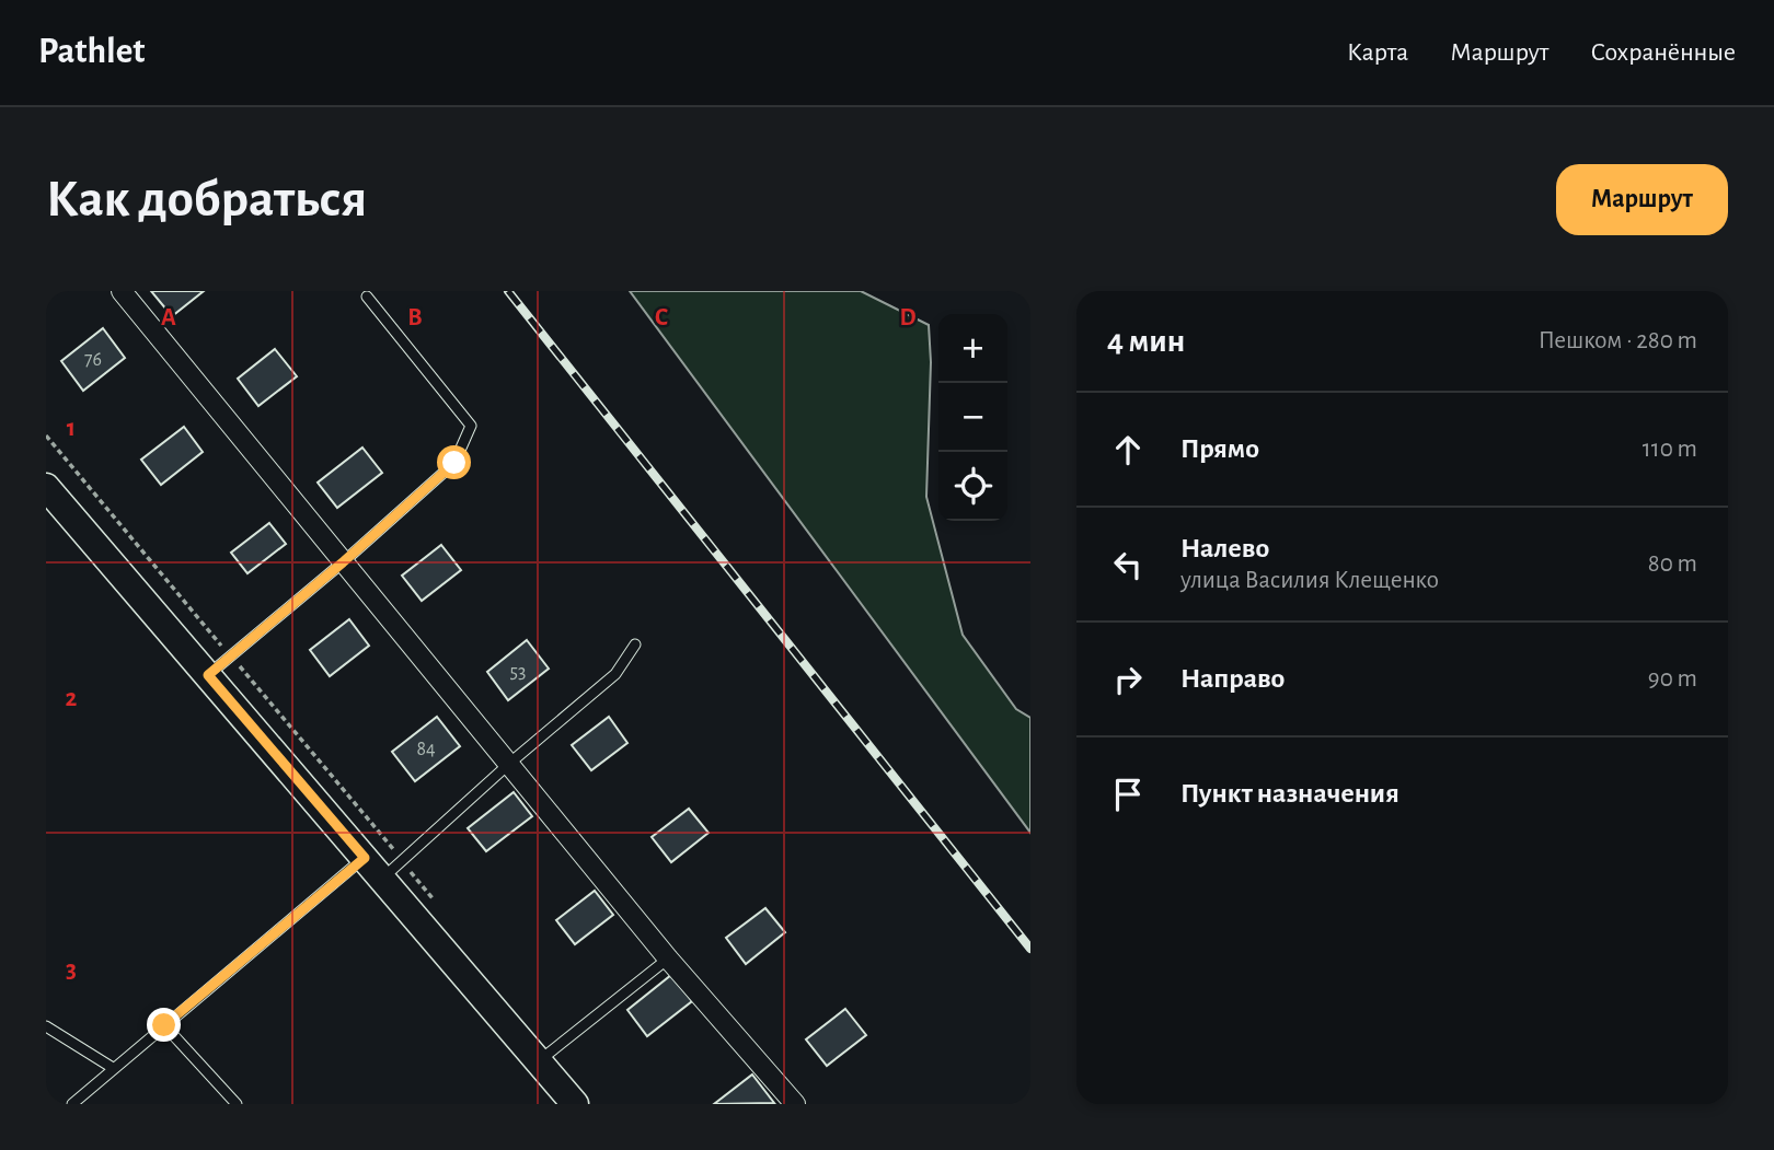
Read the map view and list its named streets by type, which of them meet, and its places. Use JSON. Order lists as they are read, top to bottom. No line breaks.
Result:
{"house_numbers":["76","53","84"],"page":{"header":"Pathlet","nav":["Карта","Маршрут","Сохранённые"],"buttons":"Маршрут","title":"Как добраться","heading":["4 мин","Пешком · 280 m"],"map_buttons":["+","−"],"list":[["Прямо","110 m"],["Налево","улица Василия Клещенко","80 m"],["Направо","90 m"],"Пункт назначения"]},"grid":{"columns":["A","B","C","D"],"rows":["1","2","3"]}}
